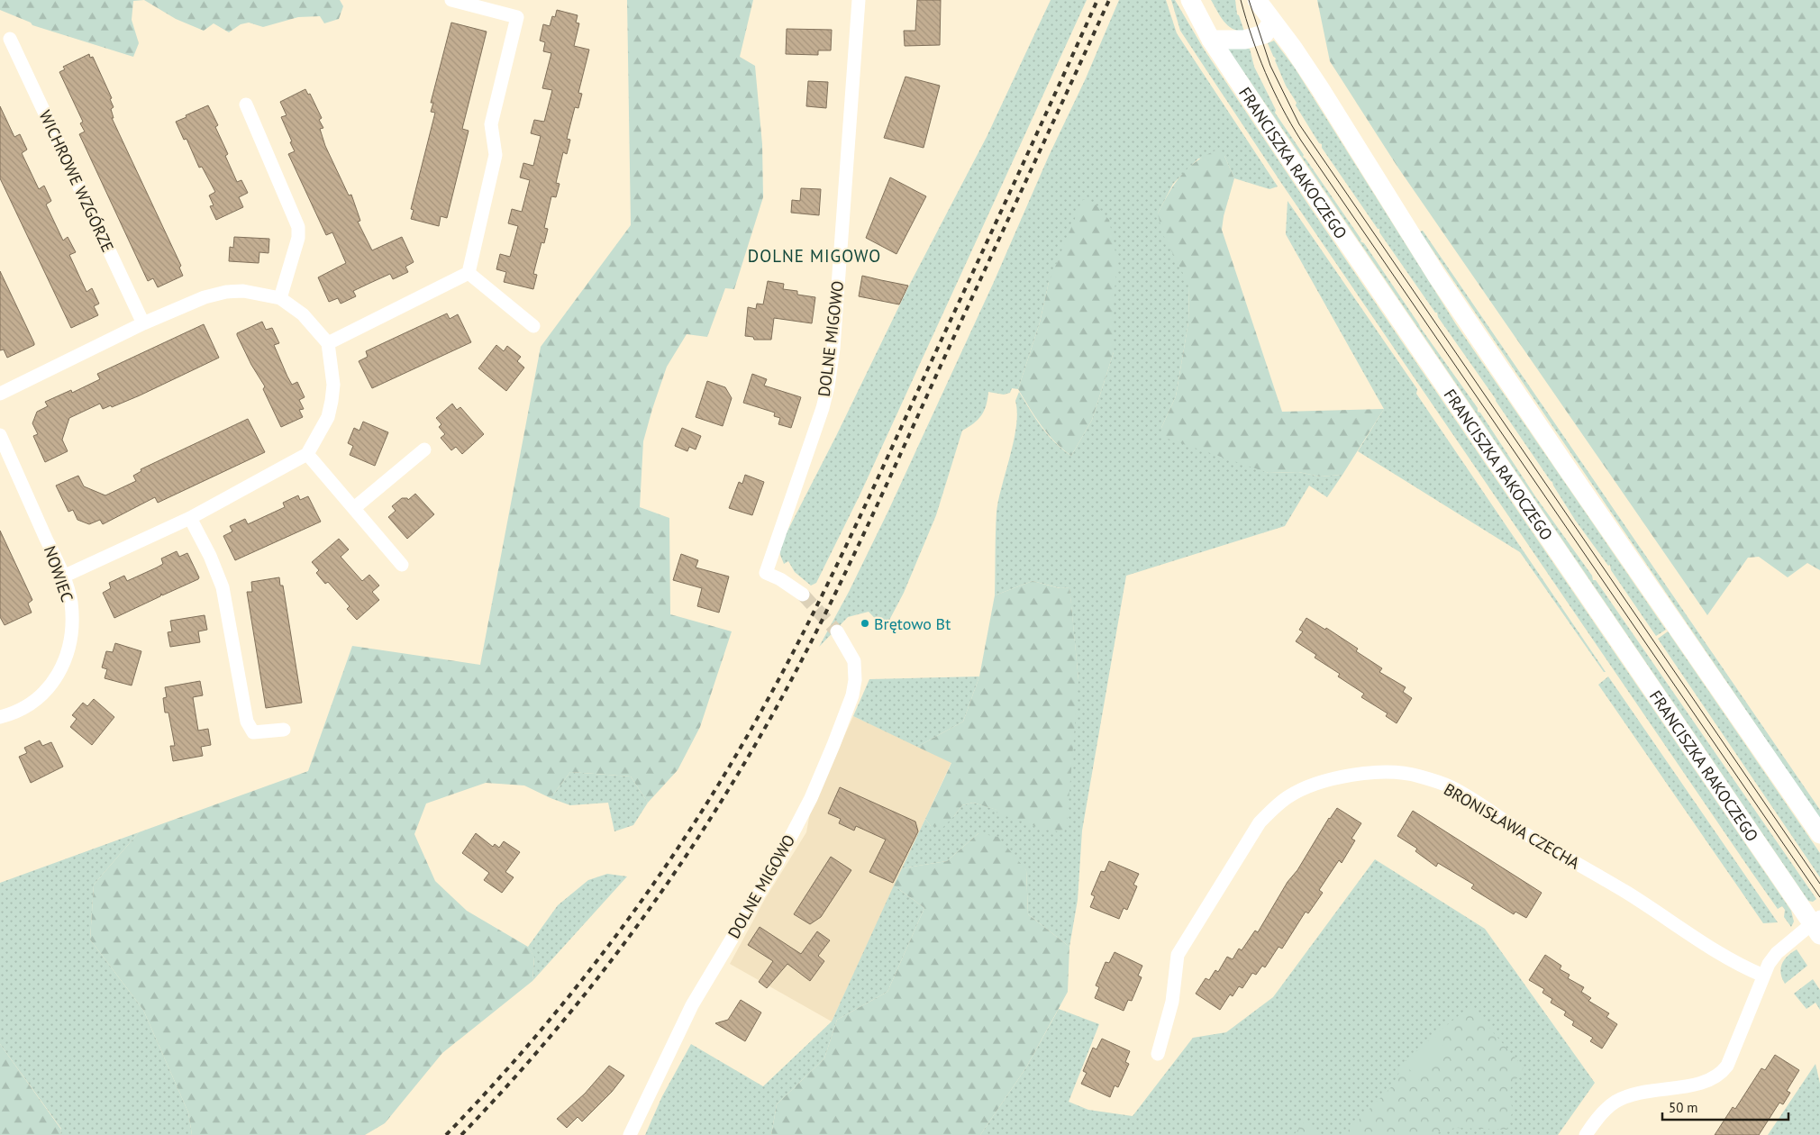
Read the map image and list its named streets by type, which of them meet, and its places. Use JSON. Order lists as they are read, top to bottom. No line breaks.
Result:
{"streets":{"main road":["FRANCISZKA RAKOCZEGO"],"street":["WICHROWE WZGÓRZE","DOLNE MIGOWO","NOWIEC","BRONISŁAWA CZECHA"]},"districts":["DOLNE MIGOWO"],"places":["Brętowo Bt"],"scale_bar":"50 m"}
